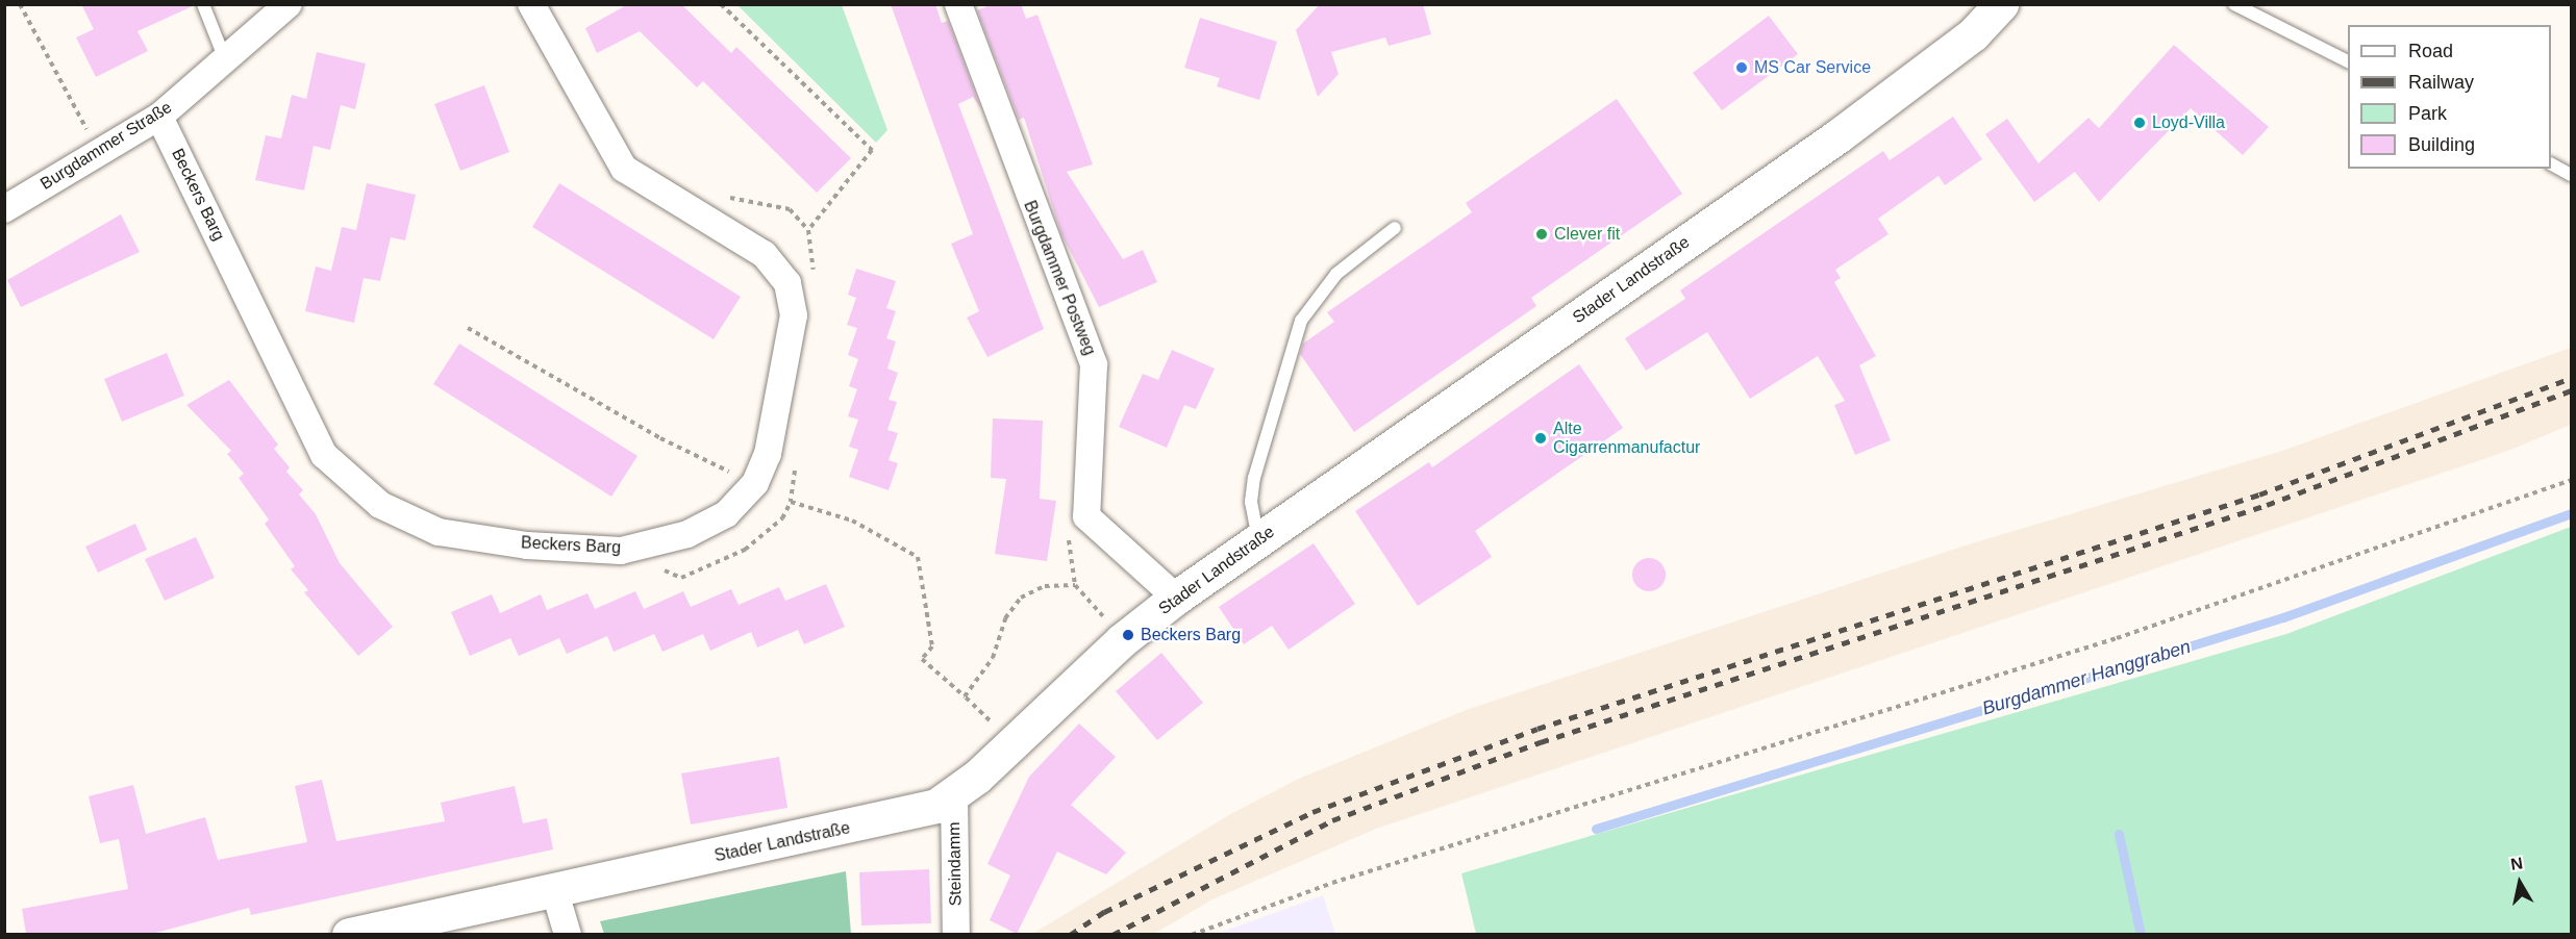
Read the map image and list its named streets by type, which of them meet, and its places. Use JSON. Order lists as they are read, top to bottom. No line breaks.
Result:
{"streets":{"street":["Burgdammer Straße","Beckers Barg","Burgdammer Postweg","Stader Landstraße","Steindamm"]},"crossings":[["Burgdammer Straße","Beckers Barg"],["Stader Landstraße","Steindamm"]],"water":["Burgdammer Hanggraben"],"places":["MS Car Service","Loyd-Villa","Clever fit","Alte Cigarrenmanufactur","Beckers Barg"],"legend":["Road","Railway","Park","Building"],"north":"top"}
